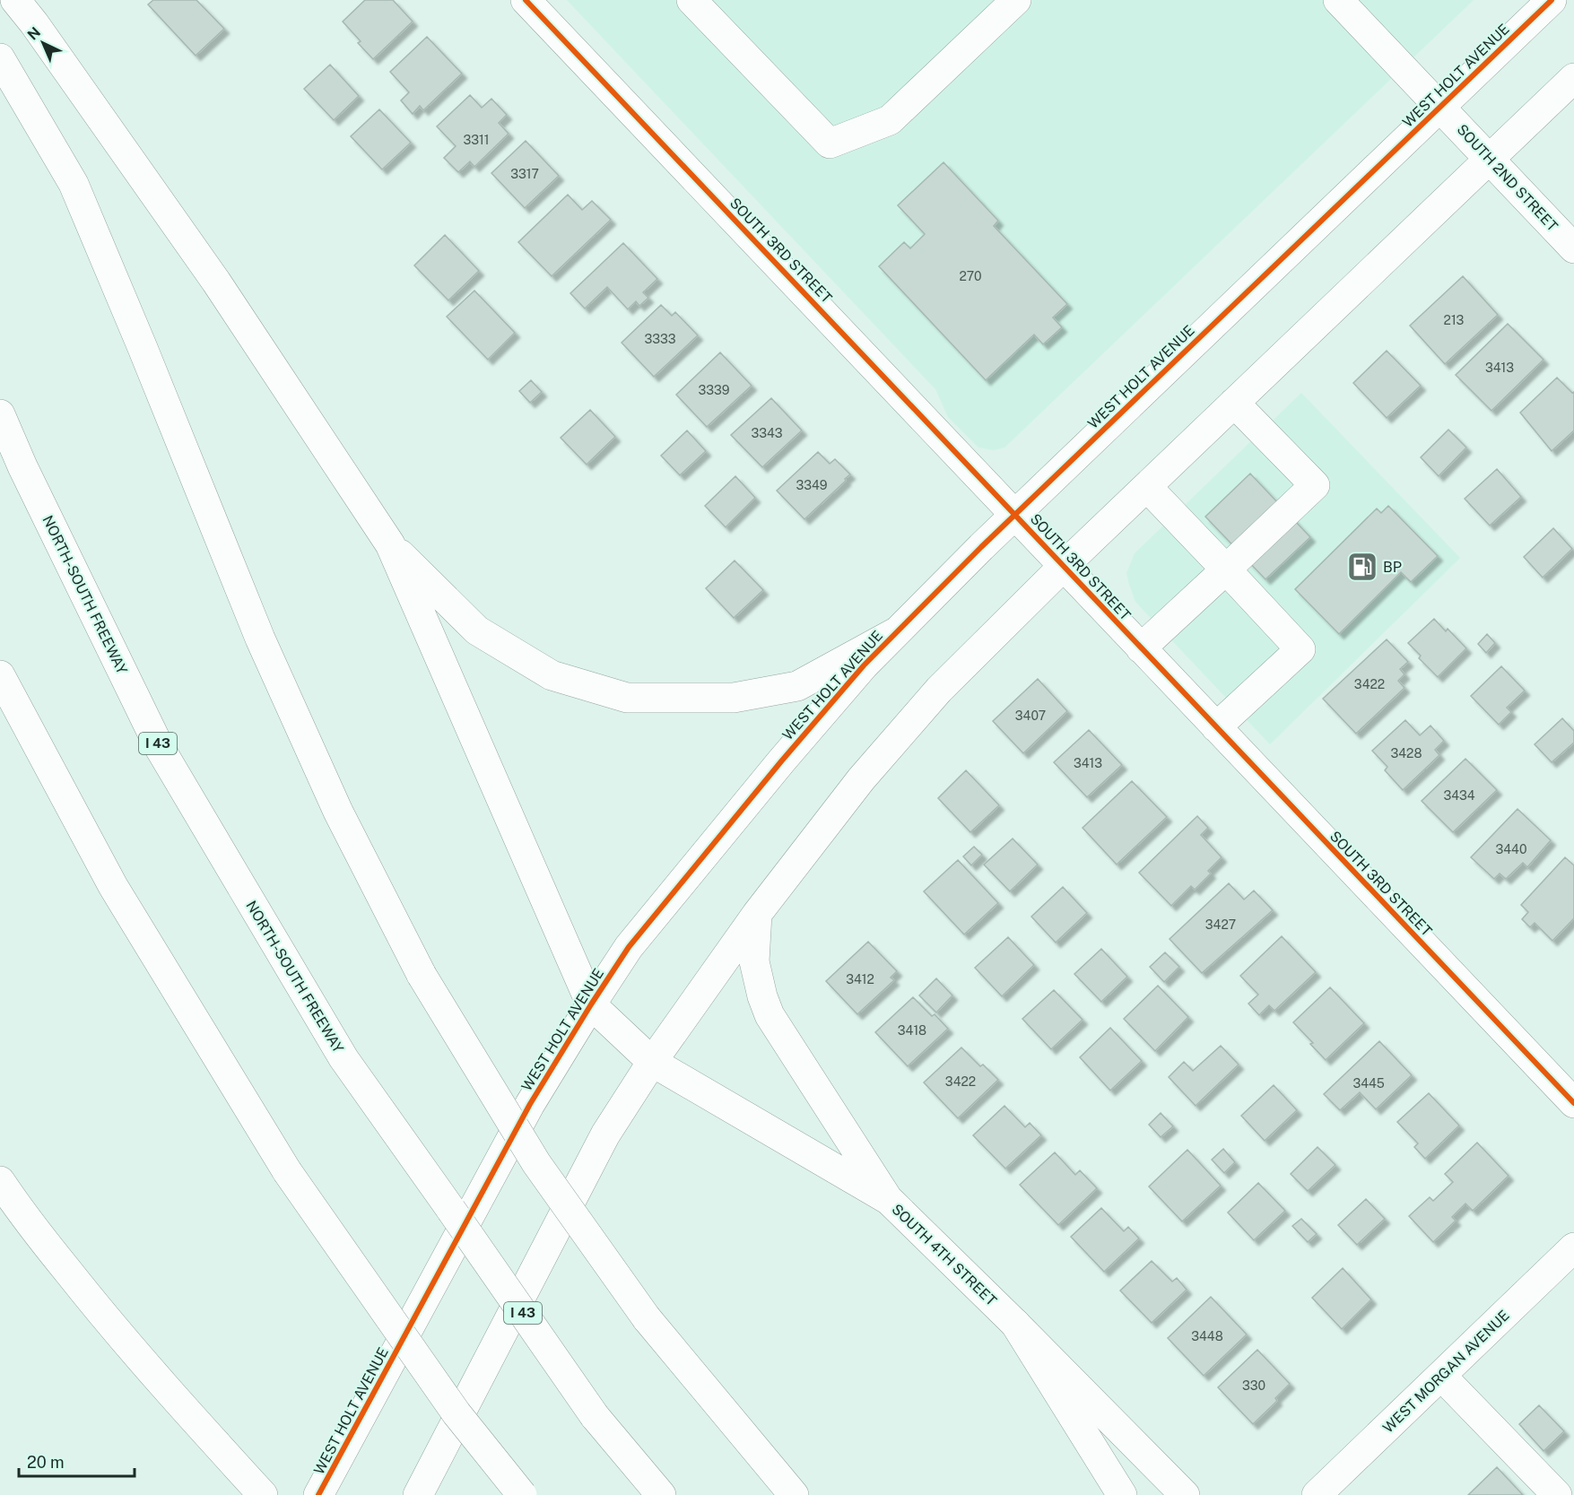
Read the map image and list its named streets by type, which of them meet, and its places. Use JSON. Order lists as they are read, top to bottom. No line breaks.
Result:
{"streets":{"main road":["WEST HOLT AVENUE","SOUTH 2ND STREET","SOUTH 3RD STREET","NORTH-SOUTH FREEWAY","I 43","SOUTH 4TH STREET","WEST MORGAN AVENUE"]},"crossings":[["WEST HOLT AVENUE","SOUTH 2ND STREET"],["WEST HOLT AVENUE","SOUTH 3RD STREET"],["WEST HOLT AVENUE","SOUTH 4TH STREET"]],"places":{"fuel station":["BP"]},"house_numbers":["3311","3317","270","213","3333","3413","3339","3343","3349","3422","3407","3428","3413","3434","3440","3427","3412","3418","3422","3445","3448","330"],"scale_bar":"20 m","north":"top left"}
